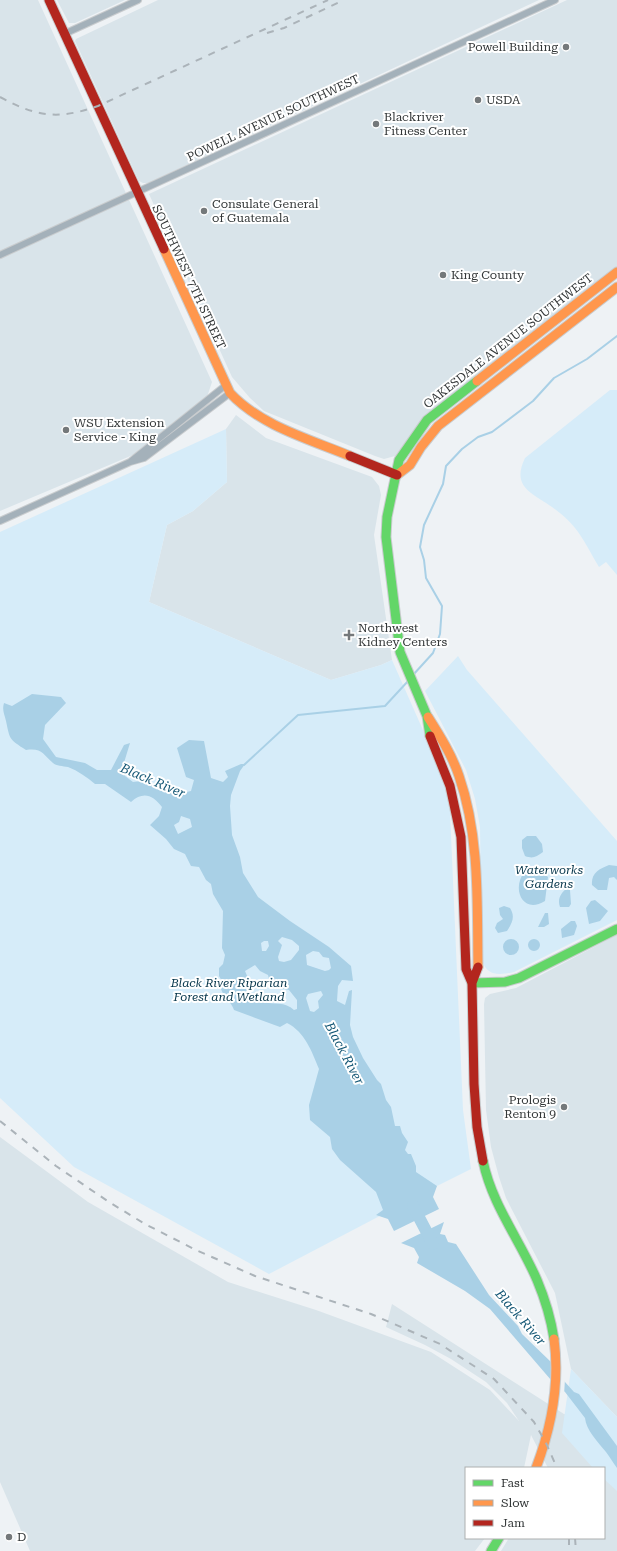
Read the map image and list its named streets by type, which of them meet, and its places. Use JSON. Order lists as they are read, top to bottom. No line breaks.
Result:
{"streets":{"street":["POWELL AVENUE SOUTHWEST","SOUTHWEST 7TH STREET","OAKESDALE AVENUE SOUTHWEST"]},"crossings":[["POWELL AVENUE SOUTHWEST","SOUTHWEST 7TH STREET"],["SOUTHWEST 7TH STREET","OAKESDALE AVENUE SOUTHWEST"]],"water":["Black River"],"parks":["Waterworks Gardens","Black River Riparian Forest and Wetland"],"places":{"other":["Powell Building","USDA","Blackriver Fitness Center","Consulate General of Guatemala","King County","WSU Extension Service - King","Prologis Renton 9","D"],"health":["Northwest Kidney Centers"]},"legend":["Fast","Slow","Jam"]}
